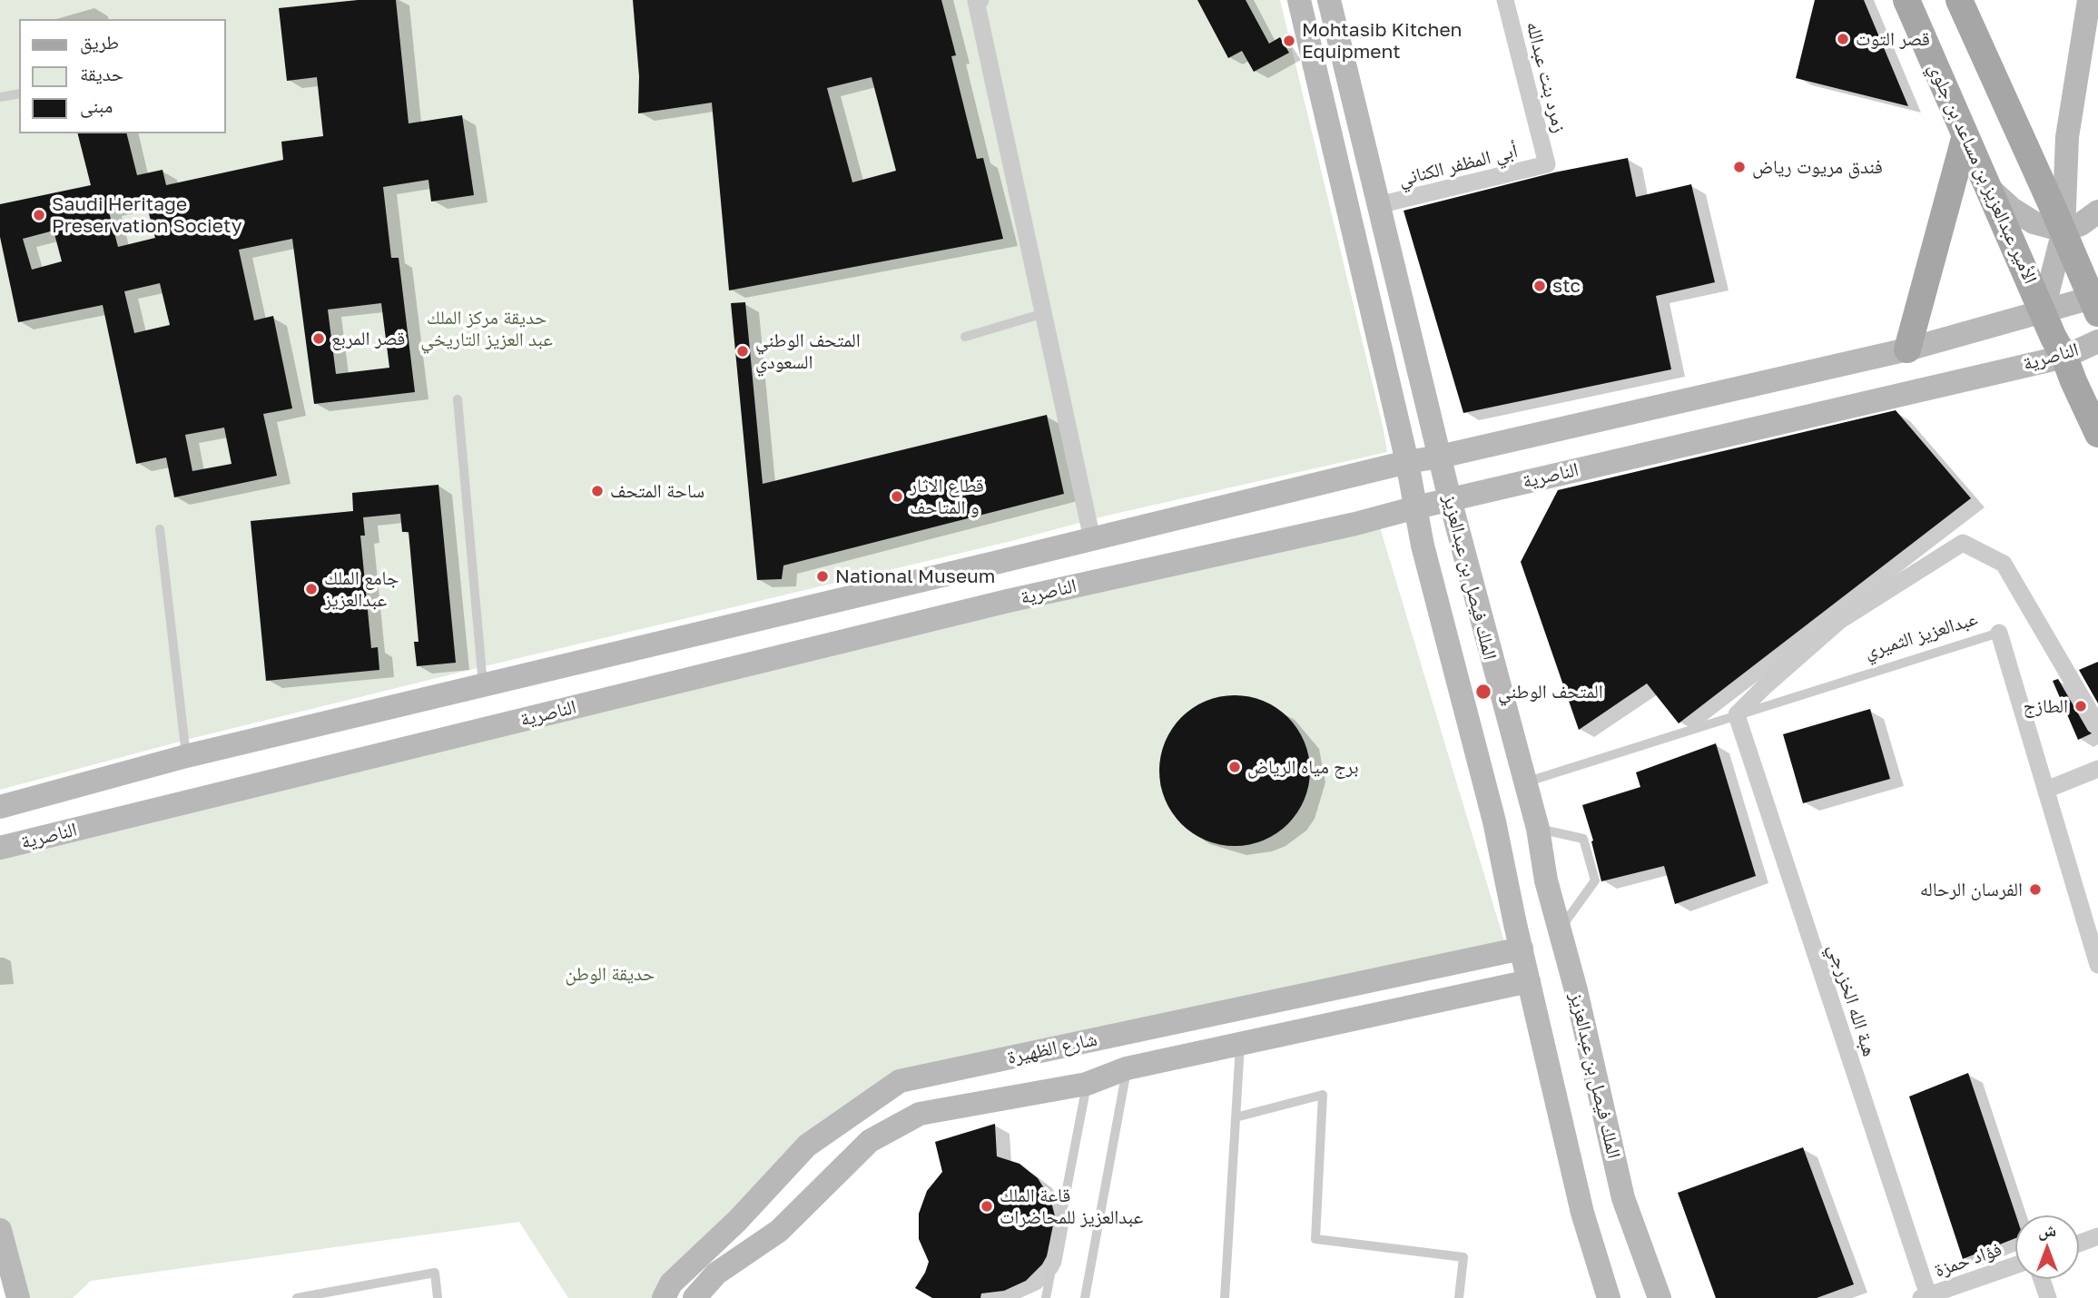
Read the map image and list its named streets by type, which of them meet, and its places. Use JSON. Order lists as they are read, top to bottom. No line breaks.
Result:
{"streets":{"main road":["الأمير عبدالعزيز بن مساعد بن جلوي","الناصرية","الملك فيصل بن عبدالعزيز","شارع الظهيرة"],"street":["زمرد بنت عبدالله","أبي المظفر الكناني","عبدالعزيز الثميري","هبة الله الخزرجي","فؤاد حمزة"]},"crossings":[["زمرد بنت عبدالله","أبي المظفر الكناني"],["أبي المظفر الكناني","الملك فيصل بن عبدالعزيز"],["الأمير عبدالعزيز بن مساعد بن جلوي","الناصرية"],["الناصرية","الملك فيصل بن عبدالعزيز"],["الملك فيصل بن عبدالعزيز","عبدالعزيز الثميري"],["الملك فيصل بن عبدالعزيز","شارع الظهيرة"],["عبدالعزيز الثميري","هبة الله الخزرجي"],["هبة الله الخزرجي","فؤاد حمزة"]],"parks":["حديقة مركز الملك عبد العزيز التاريخي","حديقة الوطن"],"places":["قصر التوت","Mohtasib Kitchen Equipment","فندق مريوت رياض","Saudi Heritage Preservation Society","stc","قصر المربع","المتحف الوطني السعودي","ساحة المتحف","قطاع الاثار و المتاحف","National Museum","جامع الملك عبدالعزيز","المتحف الوطني","الطازج","برج مياه الرياض","الفرسان الرحاله","قاعة الملك عبدالعزيز للمحاضرات"],"legend":["طريق","حديقة","مبنى"],"north":"top"}
